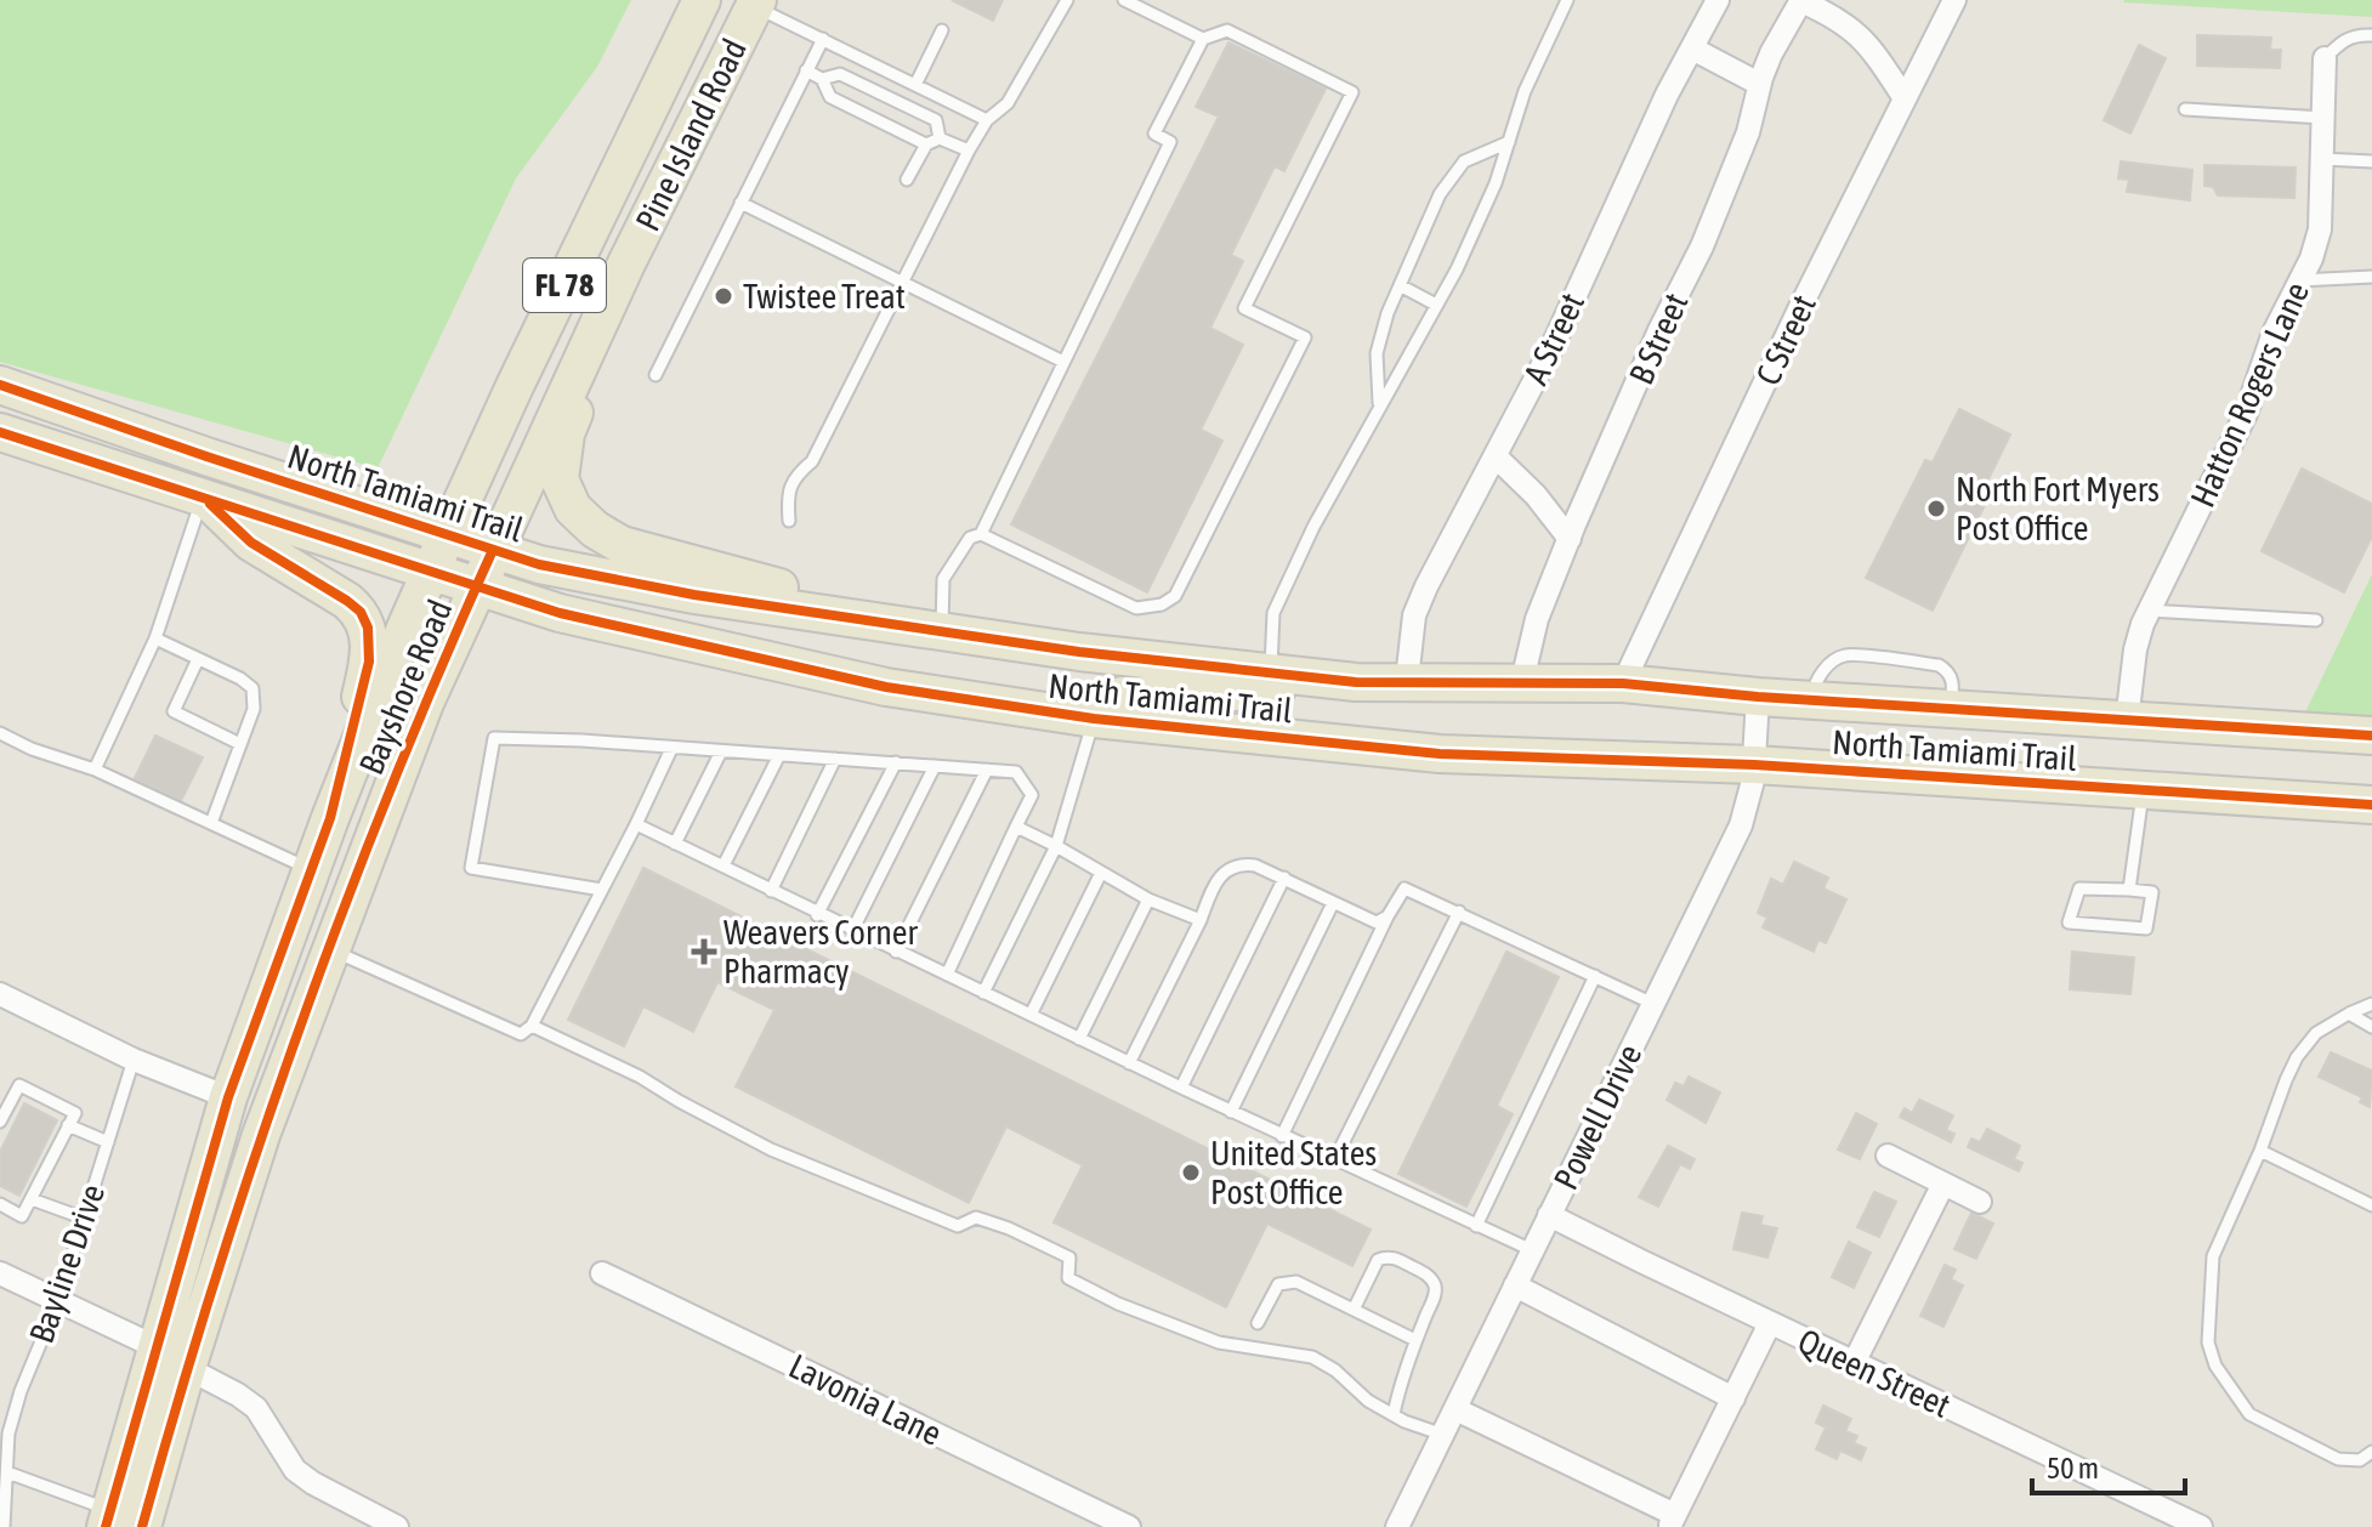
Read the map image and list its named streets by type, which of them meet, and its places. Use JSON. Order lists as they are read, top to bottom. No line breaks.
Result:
{"streets":{"main road":["Pine Island Road","FL 78","North Tamiami Trail","Bayshore Road"],"street":["A Street","B Street","C Street","Hatton Rogers Lane","Powell Drive","Queen Street","Lavonia Lane"],"lane":["Bayline Drive"]},"crossings":[["Pine Island Road","North Tamiami Trail"],["Pine Island Road","Bayshore Road"],["A Street","North Tamiami Trail"],["B Street","North Tamiami Trail"],["C Street","North Tamiami Trail"],["Hatton Rogers Lane","North Tamiami Trail"],["North Tamiami Trail","Bayshore Road"],["North Tamiami Trail","Powell Drive"],["Powell Drive","Queen Street"]],"places":{"other":["Twistee Treat","North Fort Myers Post Office","United States Post Office"],"health":["Weavers Corner Pharmacy"]},"scale_bar":"50 m"}
